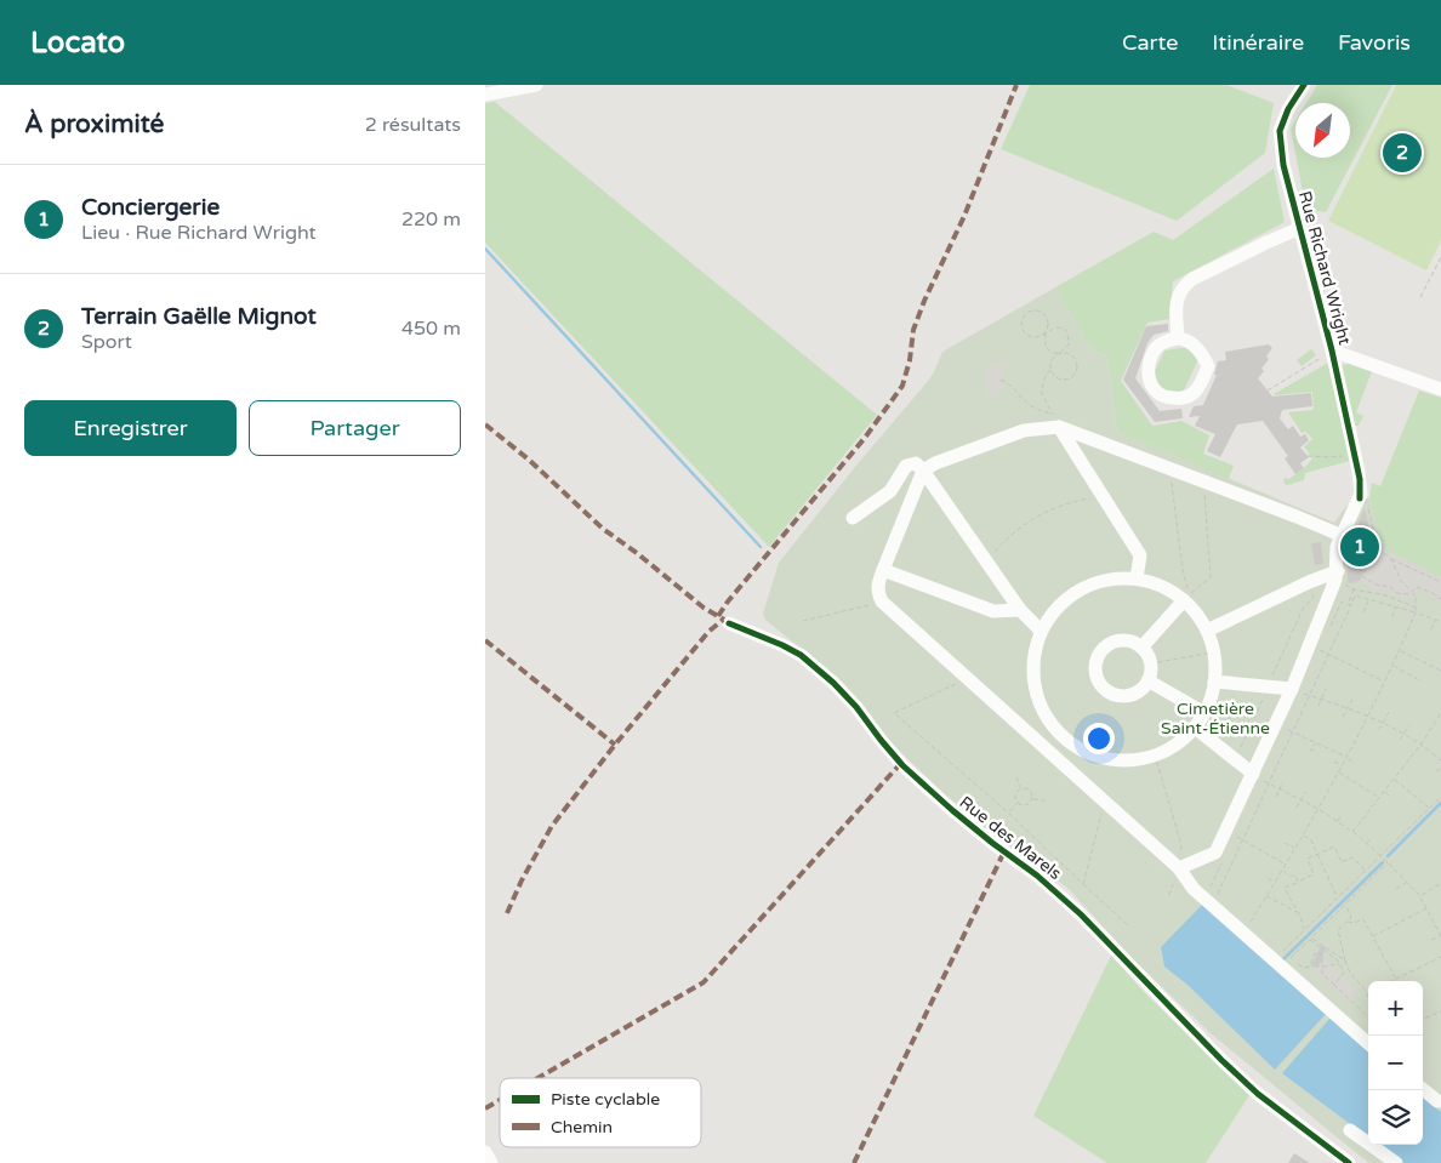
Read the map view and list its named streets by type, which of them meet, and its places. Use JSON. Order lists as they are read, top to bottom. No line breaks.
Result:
{"streets":{"street":["Rue Richard Wright","Rue des Marels"]},"parks":["Cimetière Saint-Étienne"],"legend":["Piste cyclable","Chemin"],"north":"bottom left","page":{"header":"Locato","nav":["Carte","Itinéraire","Favoris"],"heading":["À proximité","2 résultats"],"pins":["2","1"],"list":[{"mark":"1","name":"Conciergerie","note":"Lieu · Rue Richard Wright","value":"220 m"},{"mark":"2","name":"Terrain Gaëlle Mignot","note":"Sport","value":"450 m"}],"buttons":["Enregistrer","Partager"],"map_buttons":["+","−"]}}
